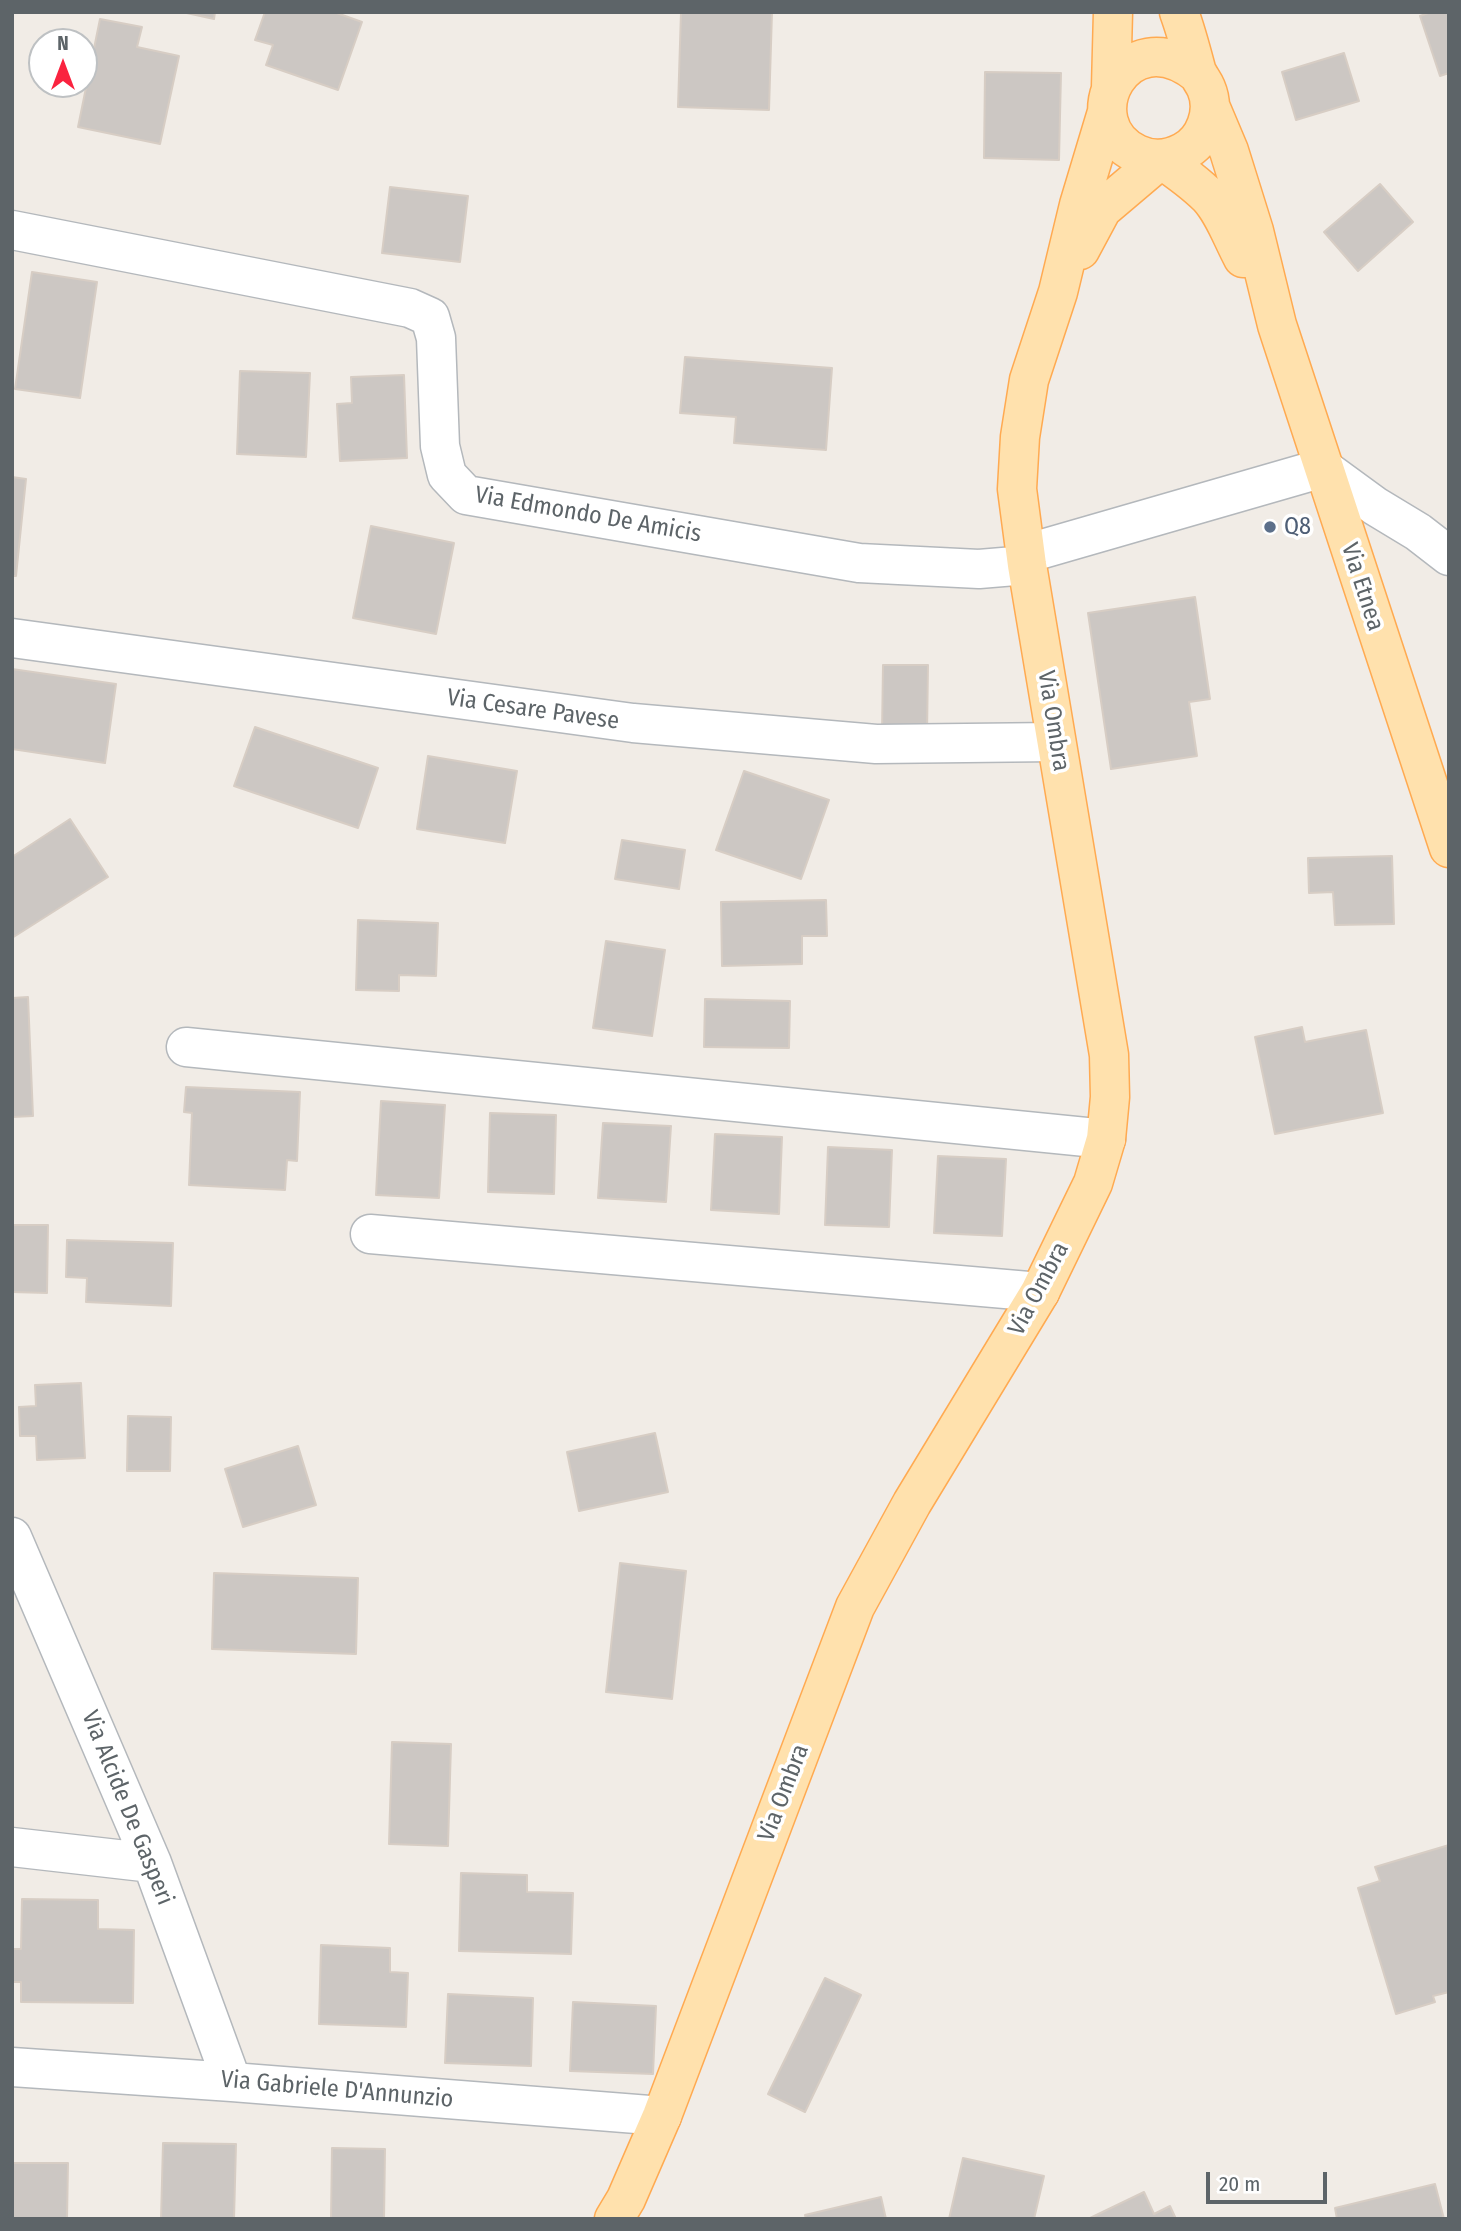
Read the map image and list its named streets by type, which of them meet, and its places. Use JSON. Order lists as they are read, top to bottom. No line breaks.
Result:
{"streets":{"main road":["Via Etnea","Via Ombra"],"street":["Via Edmondo De Amicis","Via Cesare Pavese","Via Alcide De Gasperi","Via Gabriele D'Annunzio"]},"crossings":[["Via Edmondo De Amicis","Via Ombra"],["Via Cesare Pavese","Via Ombra"],["Via Ombra","Via Gabriele D'Annunzio"],["Via Alcide De Gasperi","Via Gabriele D'Annunzio"]],"places":["Q8"],"scale_bar":"20 m","north":"top"}
